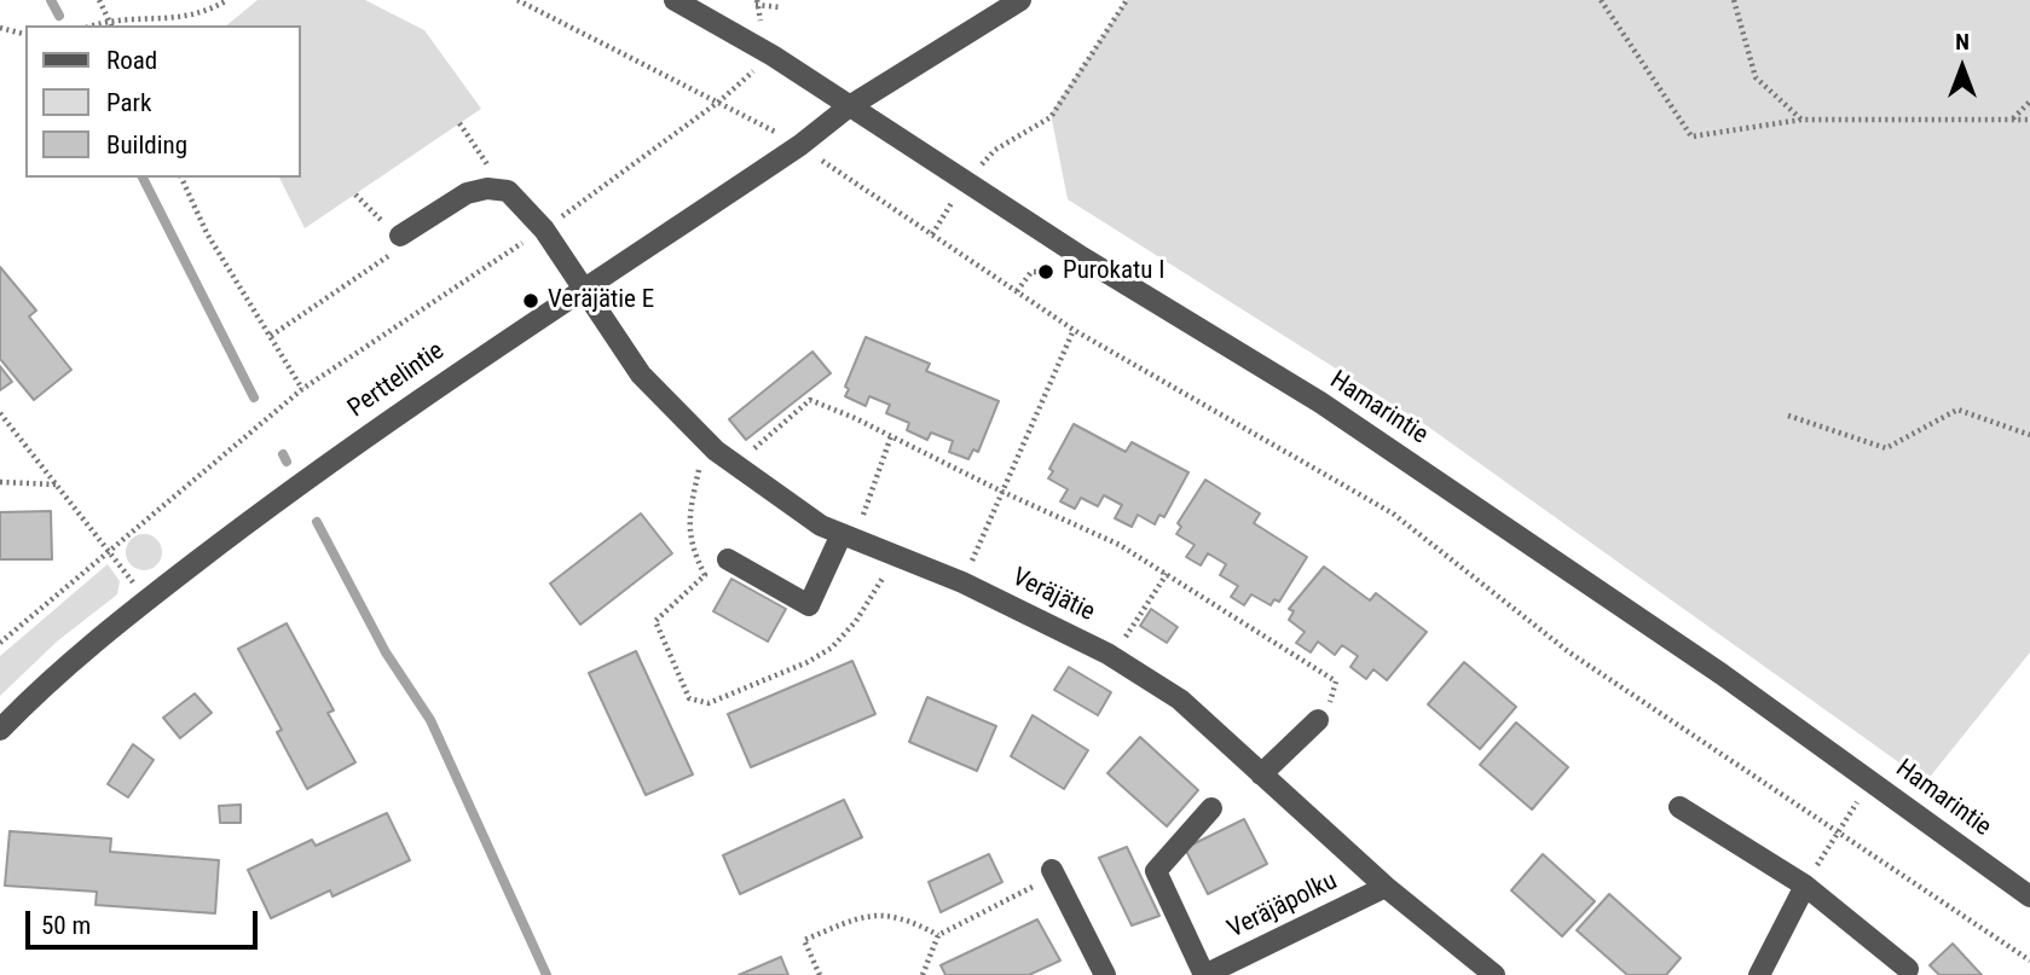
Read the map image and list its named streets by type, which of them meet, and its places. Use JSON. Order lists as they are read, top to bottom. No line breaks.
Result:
{"streets":{"street":["Perttelintie","Hamarintie","Veräjätie","Veräjäpolku"]},"crossings":[["Perttelintie","Hamarintie"],["Perttelintie","Veräjätie"],["Veräjätie","Veräjäpolku"]],"places":["Purokatu I","Veräjätie E"],"legend":["Road","Park","Building"],"scale_bar":"50 m","north":"top"}
